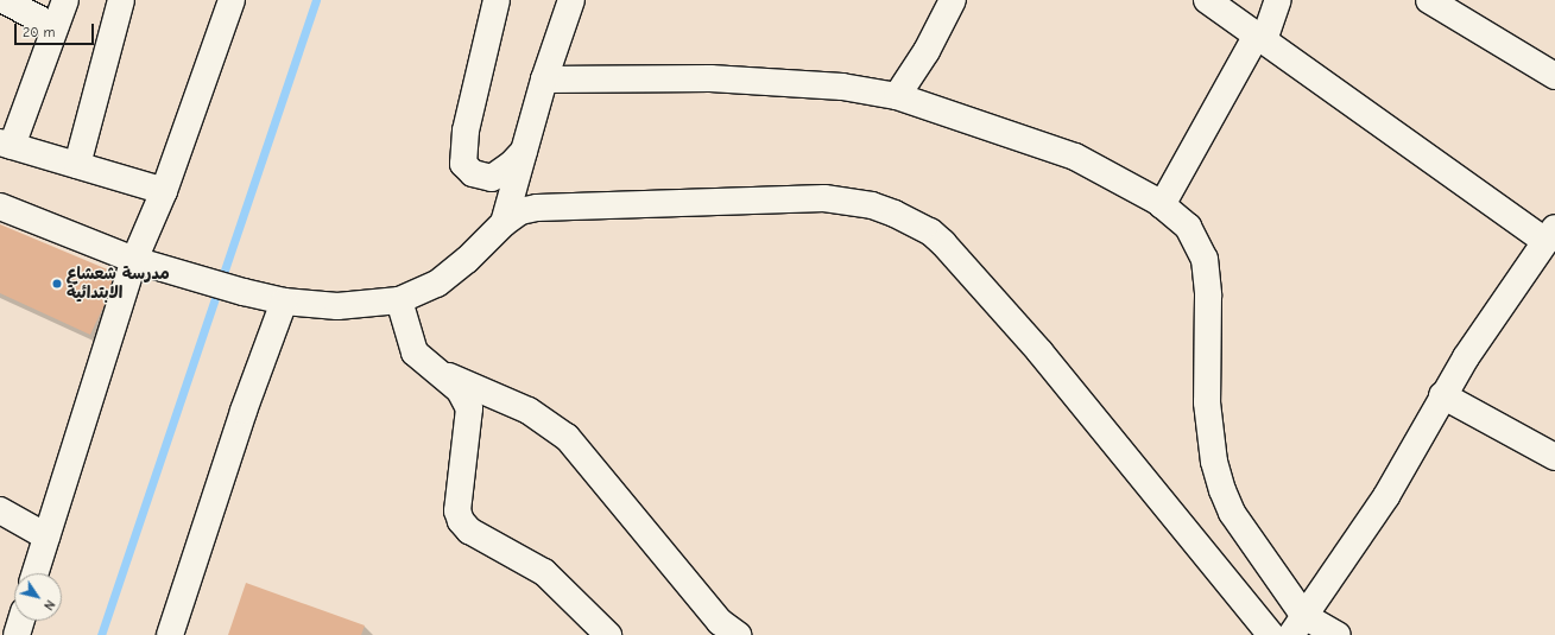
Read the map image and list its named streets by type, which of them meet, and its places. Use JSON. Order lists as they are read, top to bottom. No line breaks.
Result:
{"places":["مدرسة شعشاع الابتدائية"],"scale_bar":"20 m","north":"bottom right"}
